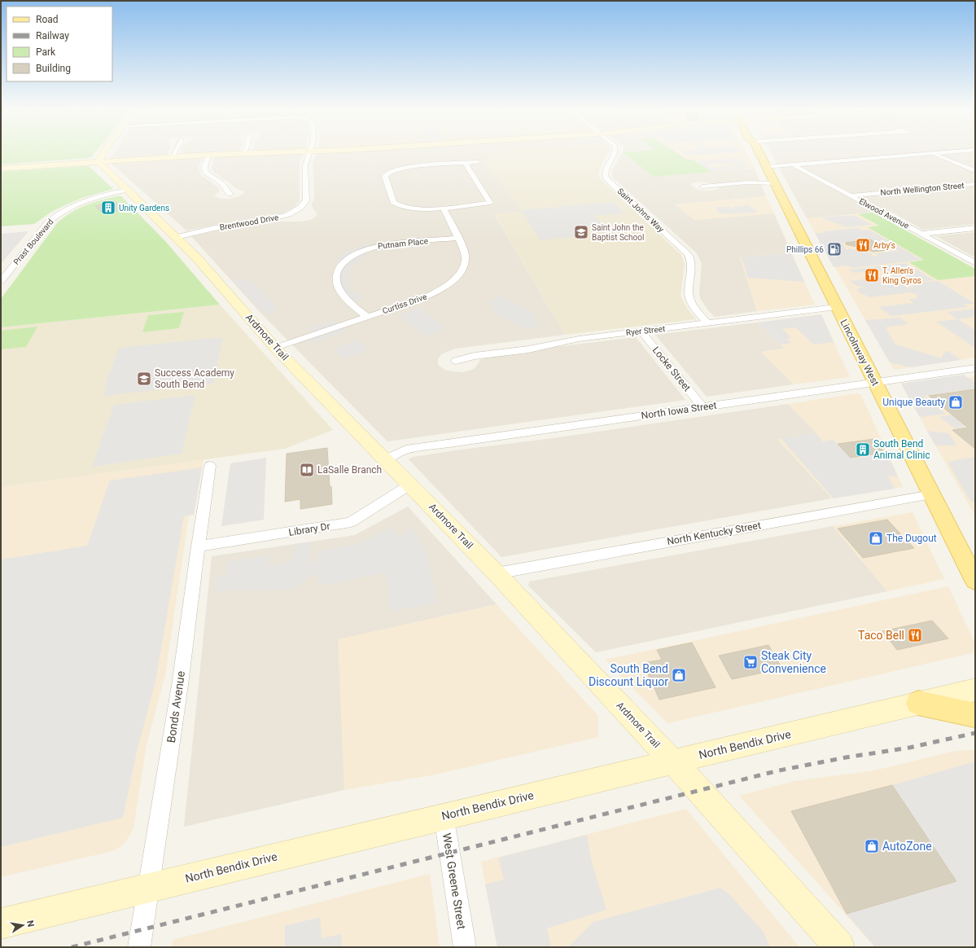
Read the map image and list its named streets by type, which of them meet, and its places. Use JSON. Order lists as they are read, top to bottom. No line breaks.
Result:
{"streets":{"main road":["Lincolnway West"],"street":["North Wellington Street","Saint Johns Way","Elwood Avenue","Brentwood Drive","Prast Boulevard","Putnam Place","Curtiss Drive","Ryer Street","Ardmore Trail","Locke Street","North Iowa Street","Library Dr","North Kentucky Street","Bonds Avenue","North Bendix Drive","West Greene Street"]},"crossings":[["North Wellington Street","Elwood Avenue"],["Saint Johns Way","Ryer Street"],["Brentwood Drive","Ardmore Trail"],["Prast Boulevard","Ardmore Trail"],["Putnam Place","Curtiss Drive"],["Curtiss Drive","Ardmore Trail"],["Ryer Street","Lincolnway West"],["Ryer Street","Locke Street"],["Ardmore Trail","North Iowa Street"],["Ardmore Trail","Library Dr"],["Ardmore Trail","North Kentucky Street"],["Ardmore Trail","North Bendix Drive"],["Lincolnway West","North Iowa Street"],["Lincolnway West","North Kentucky Street"],["Locke Street","North Iowa Street"],["Library Dr","Bonds Avenue"],["Bonds Avenue","North Bendix Drive"],["North Bendix Drive","West Greene Street"]],"places":{"building":["Unity Gardens","South Bend Animal Clinic"],"school or university":["Saint John the Baptist School","Success Academy South Bend"],"restaurant":["Arby's","T. Allen's King Gyros","Taco Bell"],"fuel station":["Phillips 66"],"shop":["Unique Beauty","The Dugout","South Bend Discount Liquor","AutoZone"],"library":["LaSalle Branch"],"supermarket":["Steak City Convenience"]},"legend":["Road","Railway","Park","Building"],"north":"right"}
